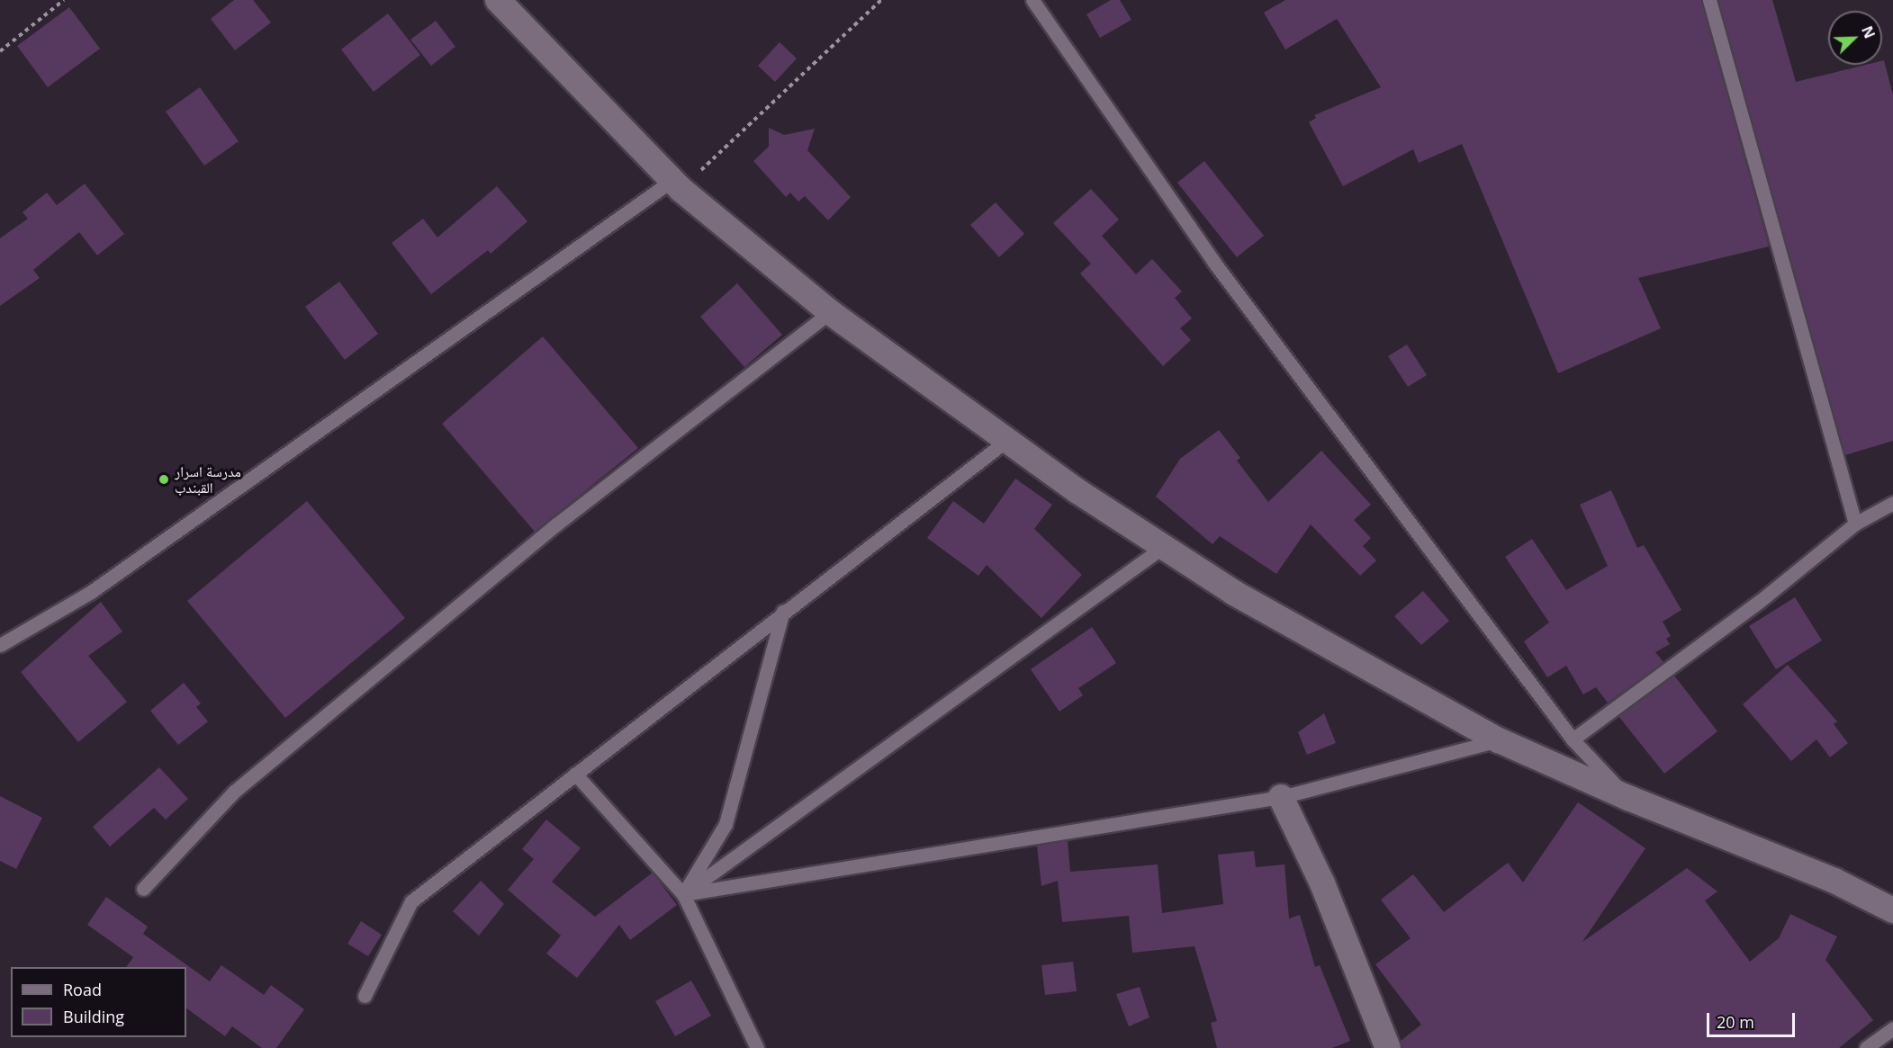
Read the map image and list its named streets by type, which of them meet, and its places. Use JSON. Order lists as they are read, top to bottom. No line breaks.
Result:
{"places":["مدرسة اسرار القبندب"],"legend":["Road","Building"],"scale_bar":"20 m","north":"top right"}
